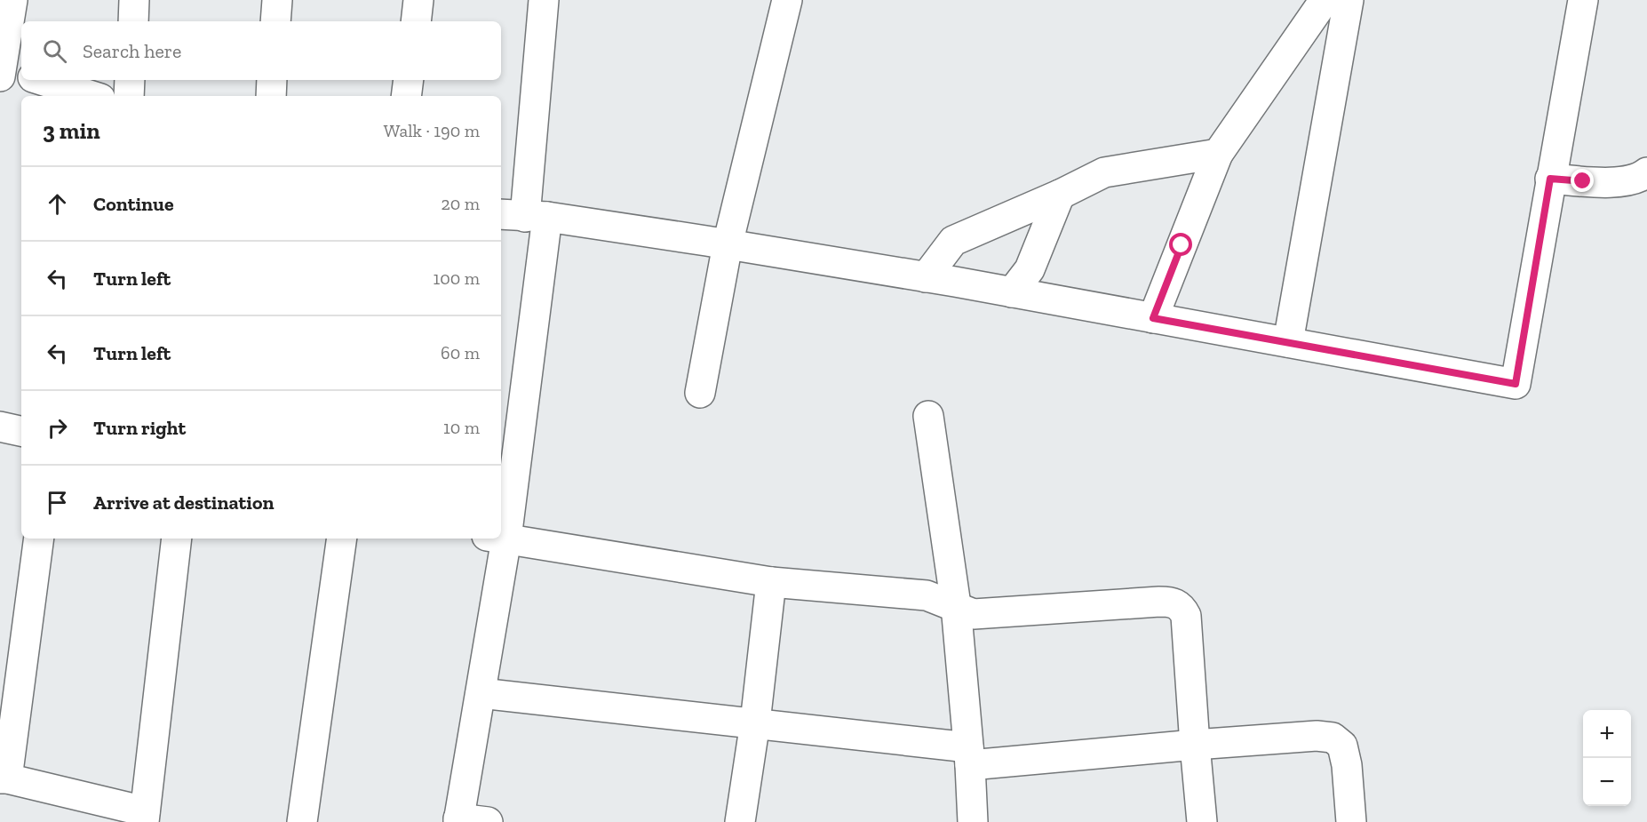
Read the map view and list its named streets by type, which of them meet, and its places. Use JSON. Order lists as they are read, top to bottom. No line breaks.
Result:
{"page":{"search":"Search here","heading":["3 min","Walk · 190 m"],"list":[["Continue","20 m"],["Turn left","100 m"],["Turn left","60 m"],["Turn right","10 m"],"Arrive at destination"],"map_buttons":["+","−"]}}
